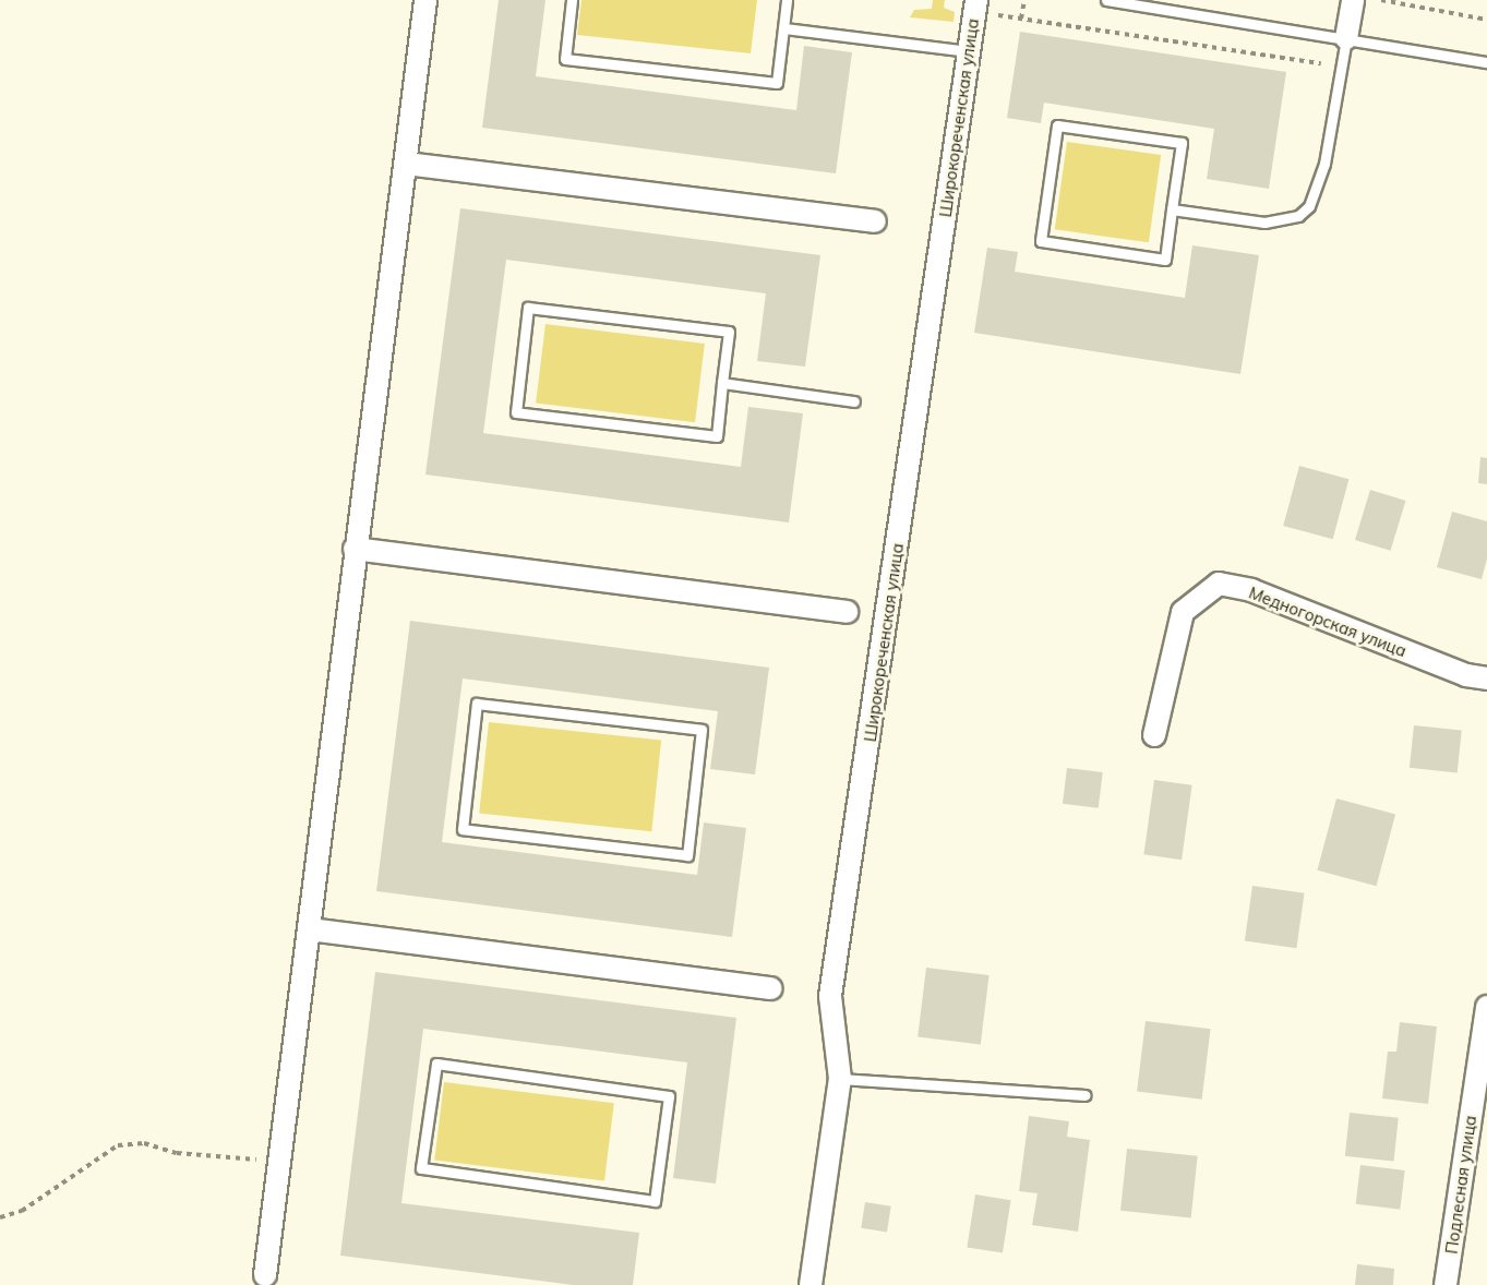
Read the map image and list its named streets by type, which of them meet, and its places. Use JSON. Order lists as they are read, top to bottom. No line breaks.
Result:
{"streets":{"street":["Широкореченская улица","Медногорская улица","Подлесная улица"]}}
